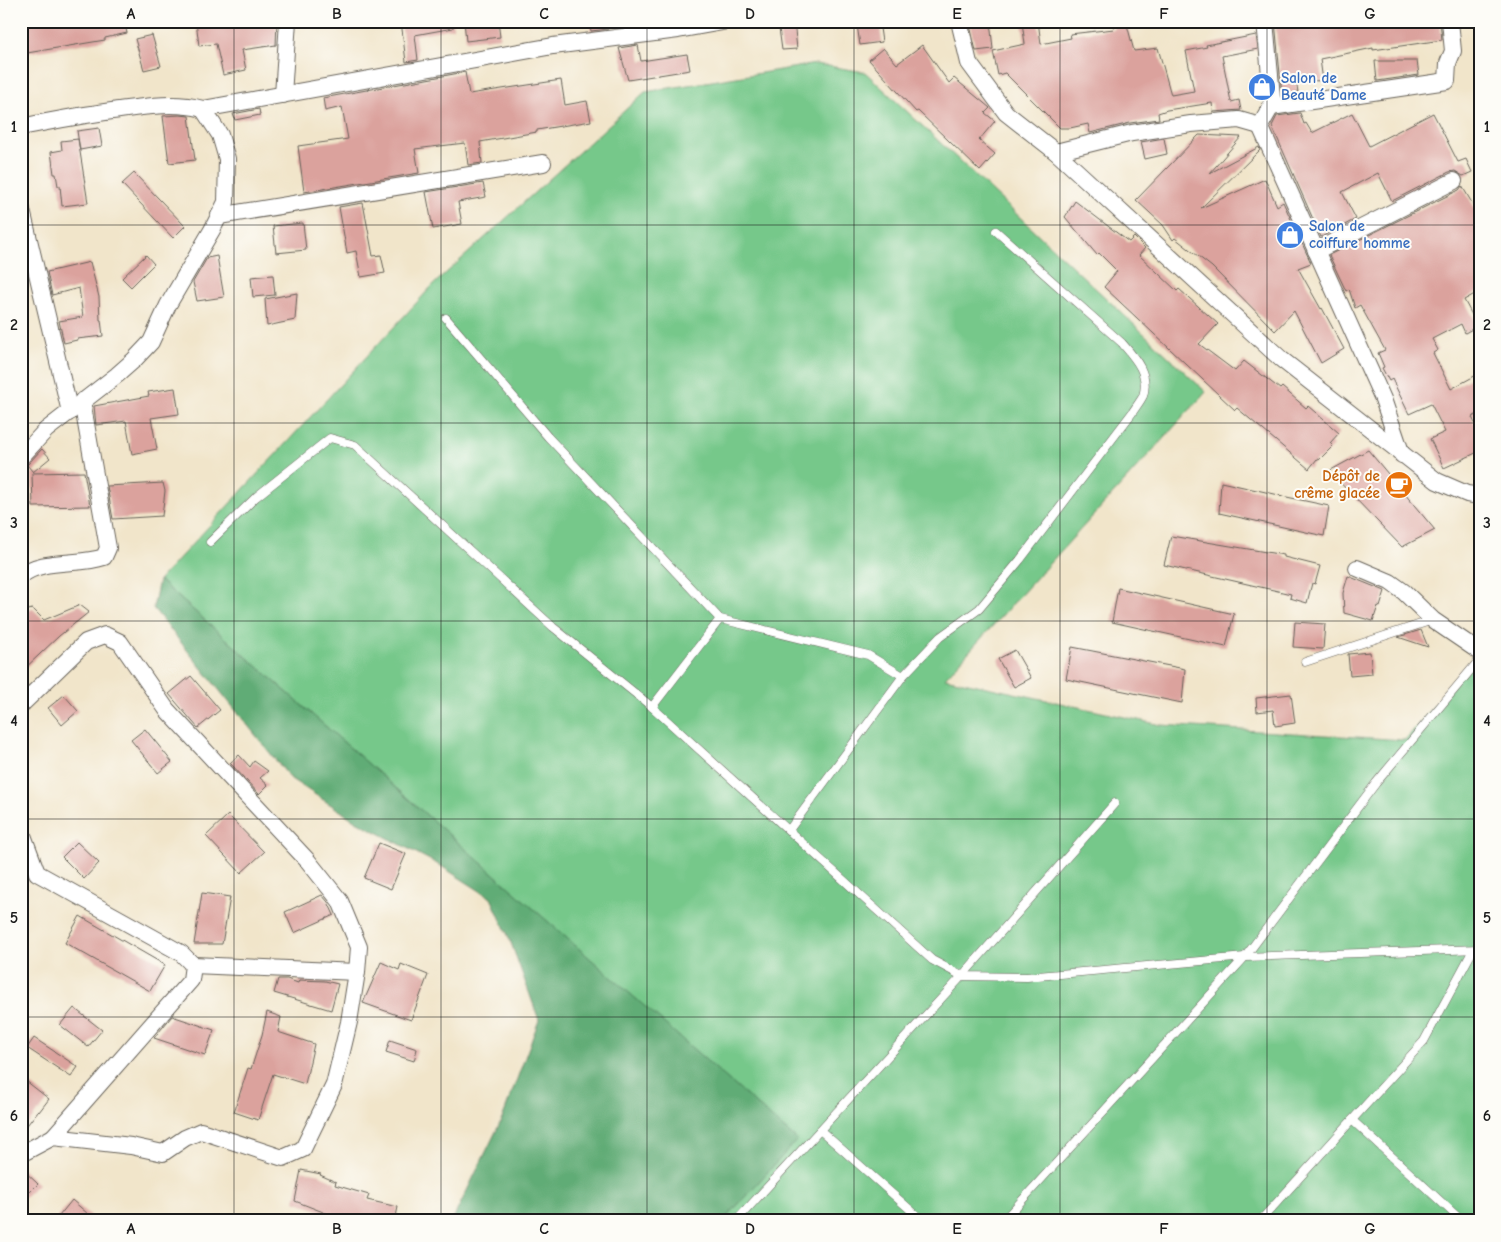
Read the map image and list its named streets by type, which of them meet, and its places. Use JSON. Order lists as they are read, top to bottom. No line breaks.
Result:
{"places":{"shop":["Salon de Beauté Dame","Salon de coiffure homme"],"cafe":["Dépôt de crême glacée"]},"grid":{"columns":["A","B","C","D","E","F","G"],"rows":["1","2","3","4","5","6"]}}
